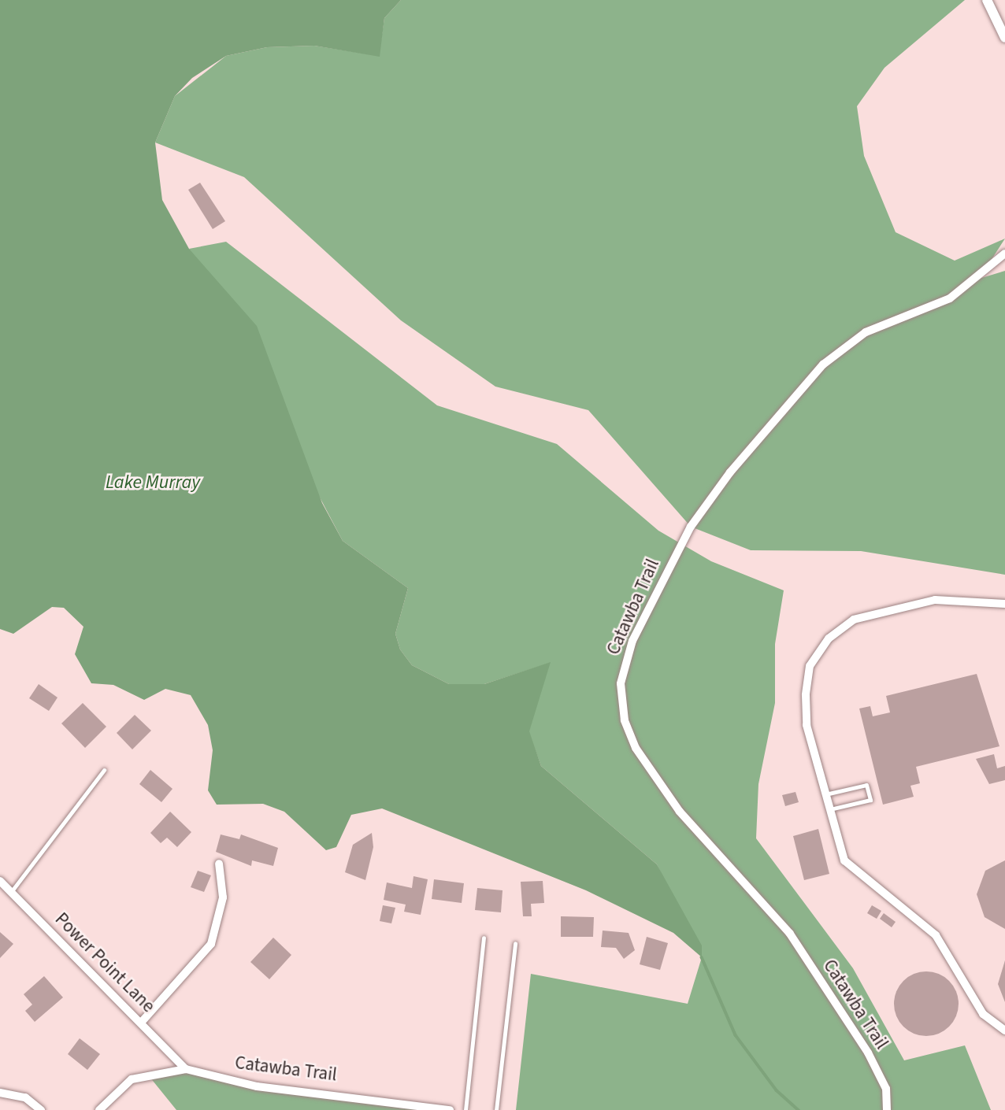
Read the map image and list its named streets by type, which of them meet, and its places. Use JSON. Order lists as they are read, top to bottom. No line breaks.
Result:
{"streets":{"street":["Catawba Trail","Power Point Lane"]},"crossings":[["Catawba Trail","Power Point Lane"]],"water":["Lake Murray"]}
